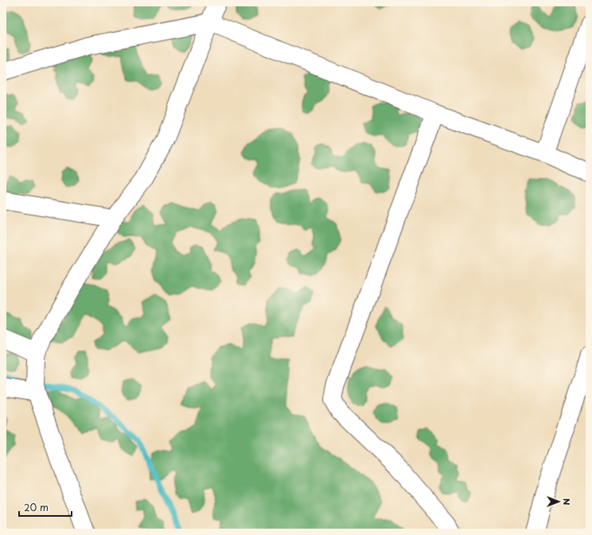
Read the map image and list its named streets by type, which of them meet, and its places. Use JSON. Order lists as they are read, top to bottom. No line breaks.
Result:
{"scale_bar":"20 m","north":"right"}
